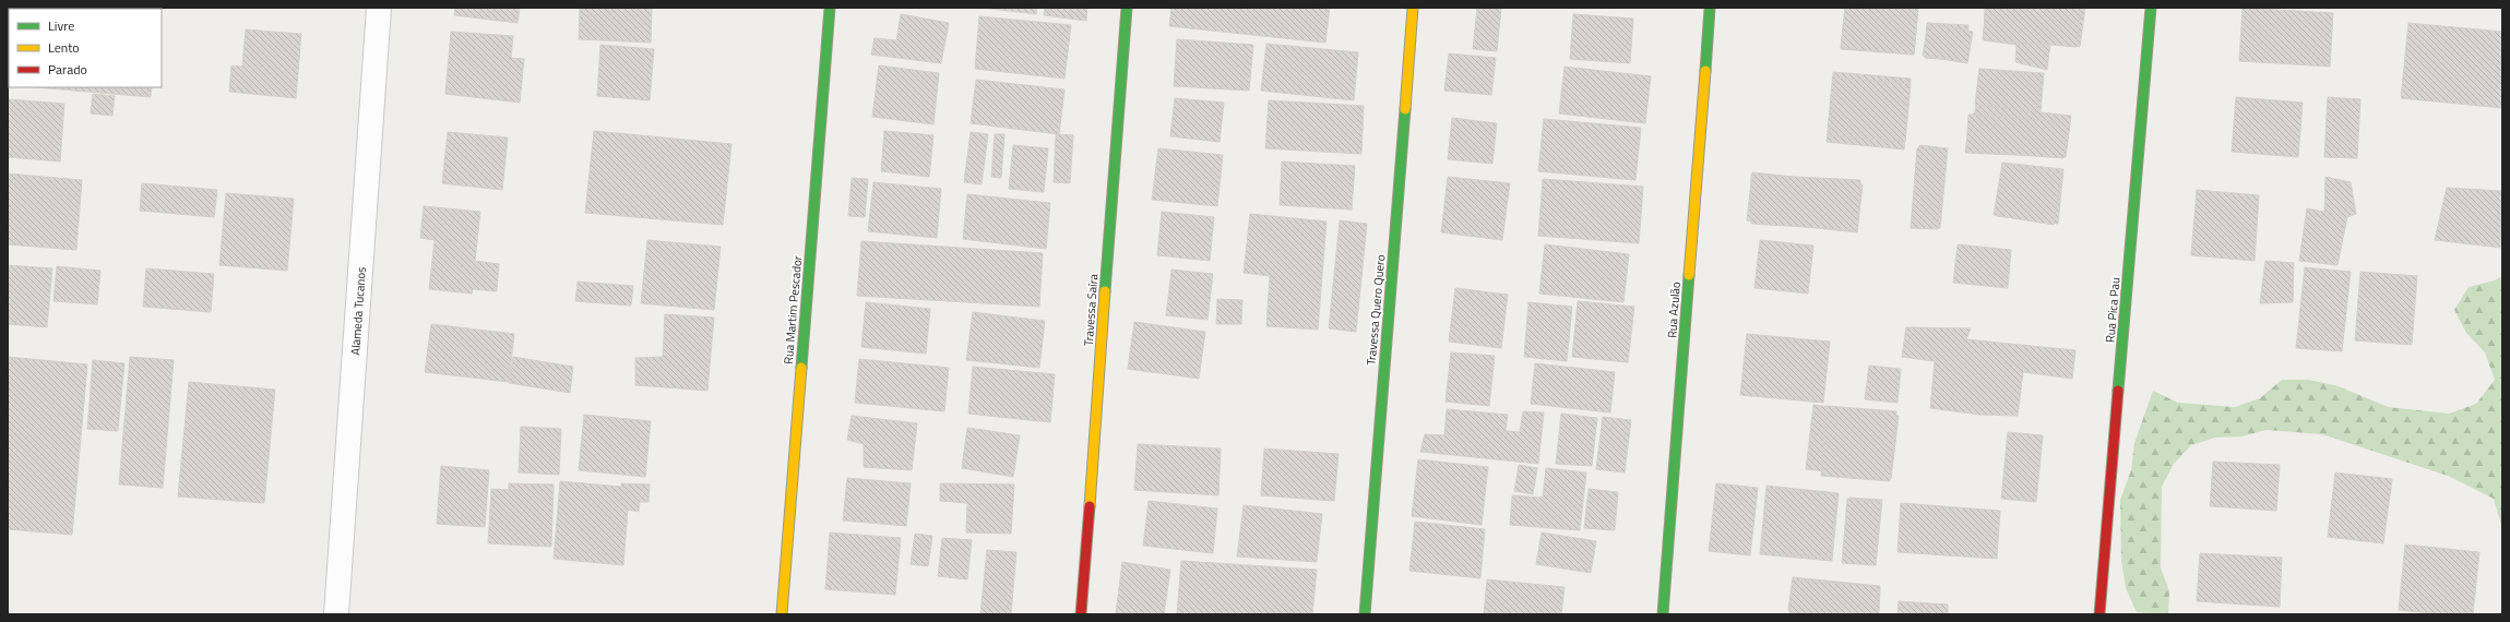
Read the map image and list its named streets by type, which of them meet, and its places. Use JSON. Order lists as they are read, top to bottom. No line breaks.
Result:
{"streets":{"street":["Rua Martim Pescador","Travessa Saíra","Travessa Quero Quero","Rua Azulão","Rua Pica Pau","Alameda Tucanos"]},"legend":["Livre","Lento","Parado"]}
